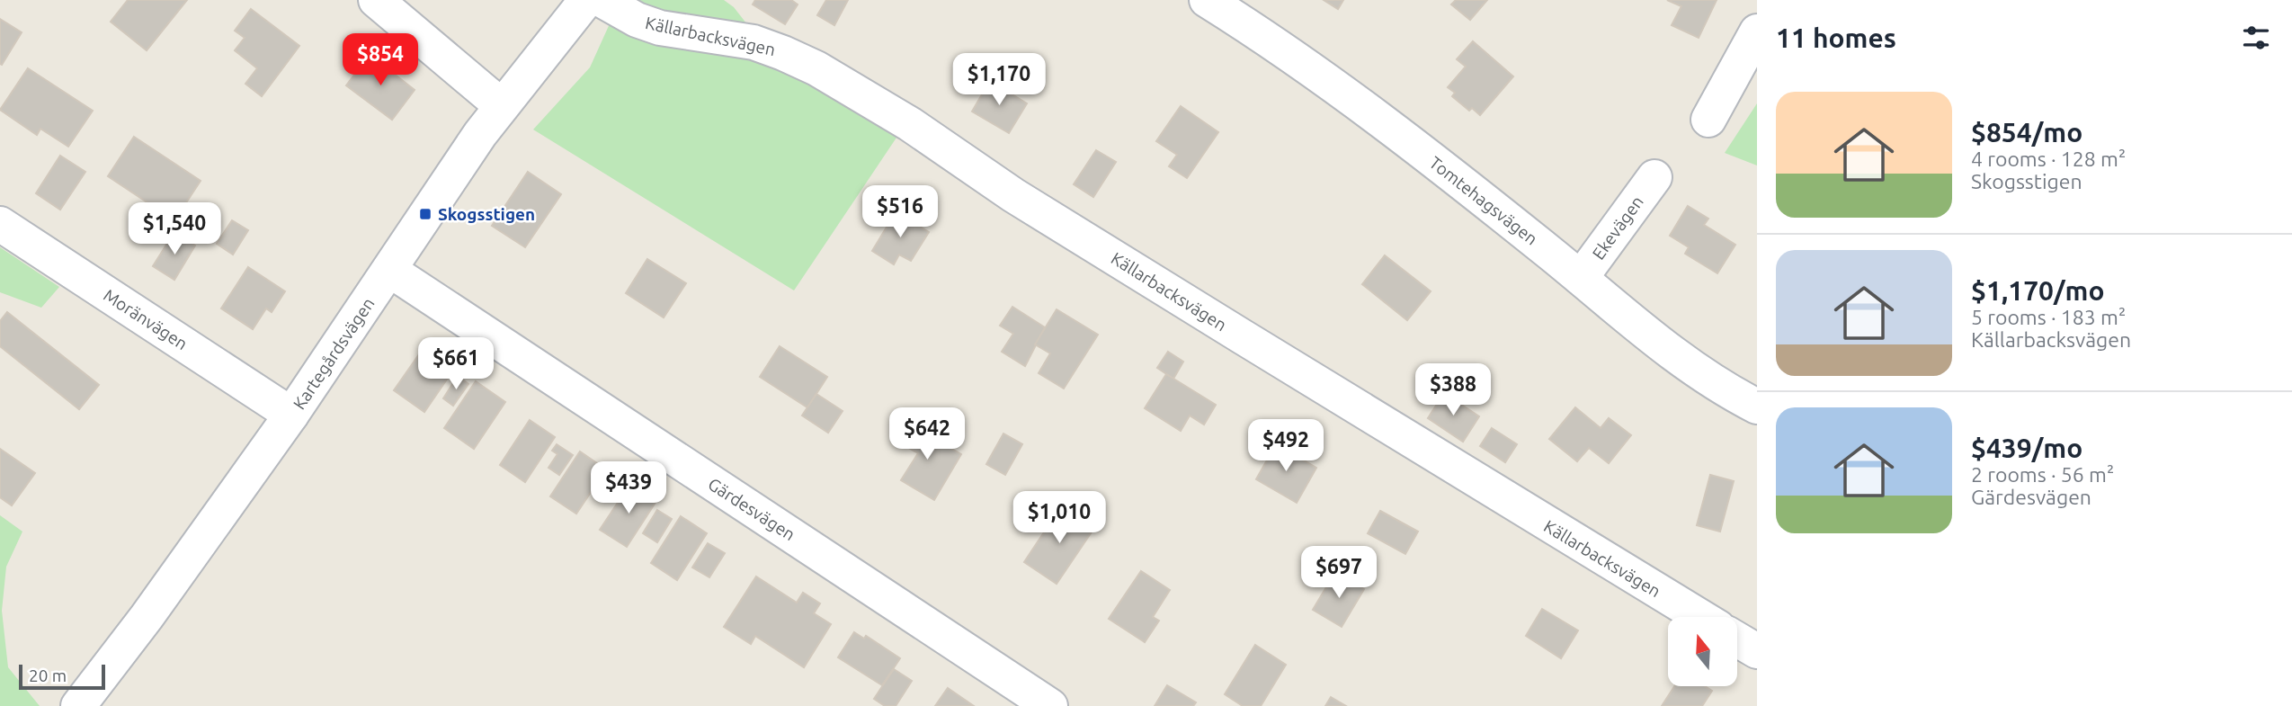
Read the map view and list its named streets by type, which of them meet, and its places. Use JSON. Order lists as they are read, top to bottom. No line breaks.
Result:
{"streets":{"street":["Källarbacksvägen","Tomtehagsvägen","Ekevägen","Moränvägen","Kartegårdsvägen","Gärdesvägen"]},"crossings":[["Tomtehagsvägen","Ekevägen"],["Moränvägen","Kartegårdsvägen"],["Kartegårdsvägen","Gärdesvägen"]],"places":{"transit":["Skogsstigen"]},"scale_bar":"20 m","north":"top","page":{"heading":"11 homes","price":["$854","$1,170","$516","$1,540","$661","$388","$642","$492","$439","$1,010","$697"],"list":[{"name":"$854/mo","note":"4 rooms · 128 m² · Skogsstigen"},{"name":"$1,170/mo","note":"5 rooms · 183 m² · Källarbacksvägen"},{"name":"$439/mo","note":"2 rooms · 56 m² · Gärdesvägen"}],"scale":"20 m"}}
